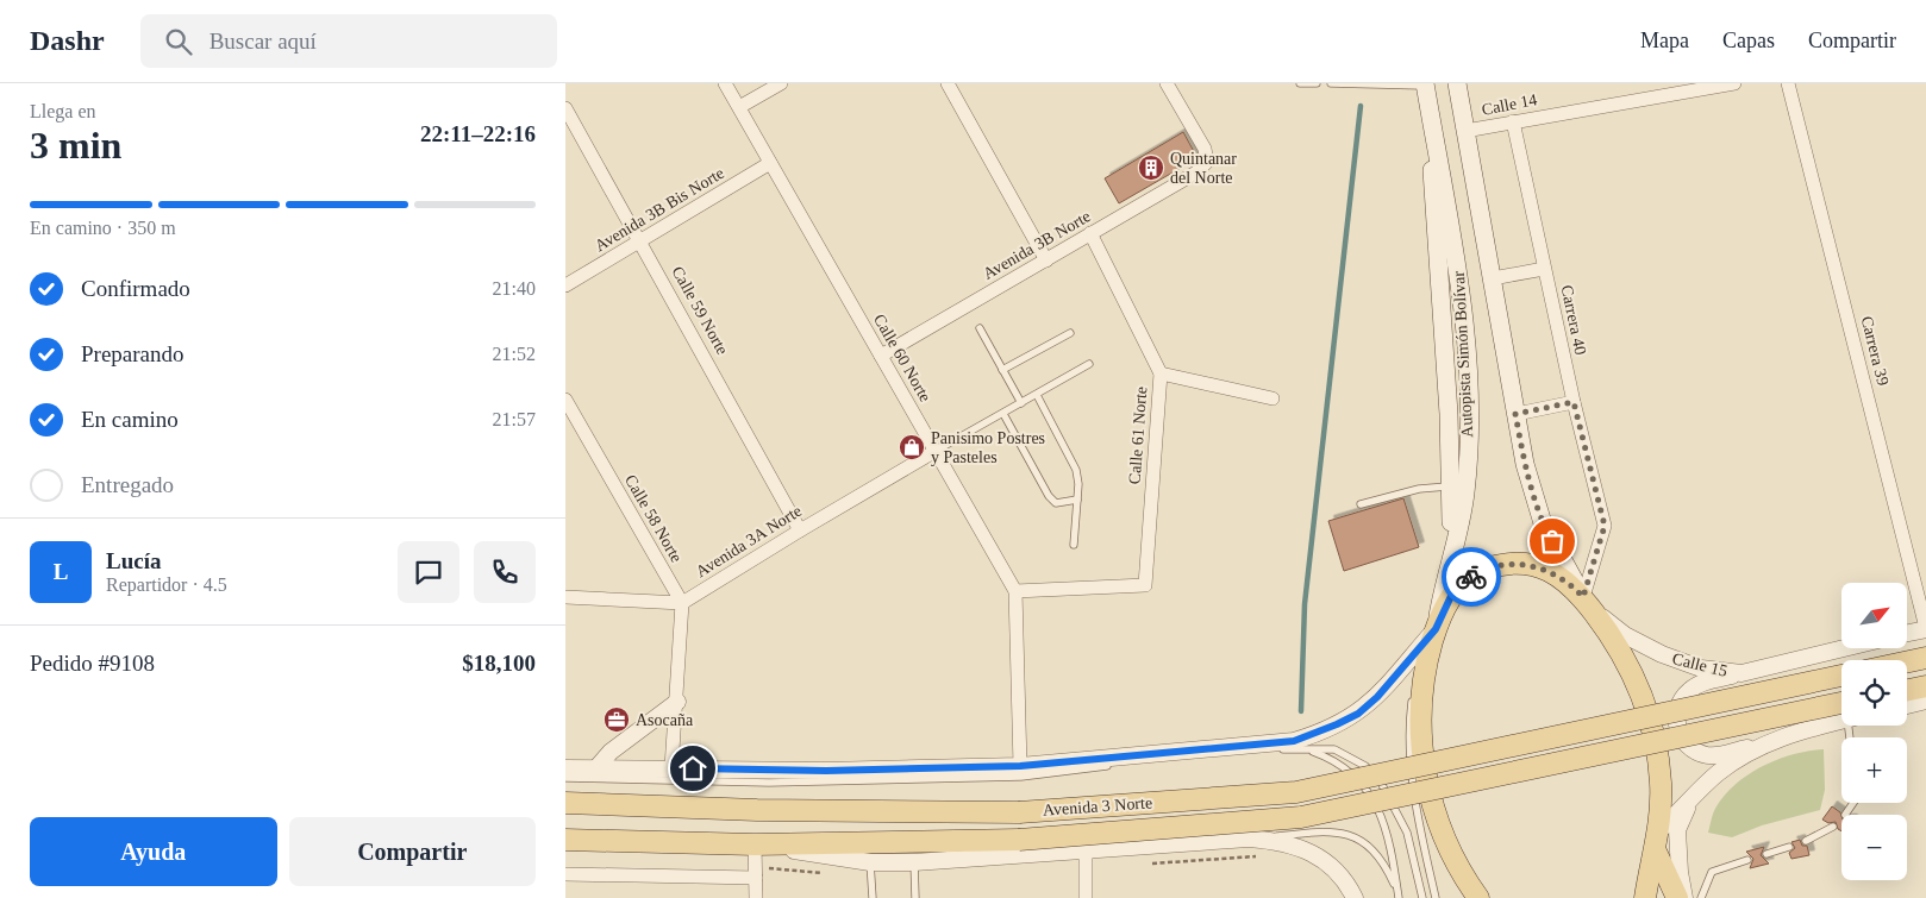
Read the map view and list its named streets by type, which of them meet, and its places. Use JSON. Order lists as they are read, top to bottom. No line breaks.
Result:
{"streets":{"main road":["Autopista Simón Bolívar","Calle 15","Avenida 3 Norte"],"street":["Calle 14","Avenida 3B Bis Norte","Avenida 3B Norte","Calle 59 Norte","Carrera 40","Carrera 39","Calle 60 Norte","Calle 61 Norte","Calle 58 Norte","Avenida 3A Norte"]},"crossings":[["Calle 14","Carrera 40"],["Calle 14","Autopista Simón Bolívar"],["Avenida 3B Bis Norte","Calle 59 Norte"],["Avenida 3B Bis Norte","Calle 60 Norte"],["Avenida 3B Norte","Calle 60 Norte"],["Avenida 3B Norte","Calle 61 Norte"],["Calle 59 Norte","Avenida 3A Norte"],["Carrera 40","Autopista Simón Bolívar"],["Carrera 40","Calle 15"],["Autopista Simón Bolívar","Calle 15"],["Calle 60 Norte","Calle 61 Norte"],["Calle 60 Norte","Avenida 3A Norte"],["Calle 58 Norte","Avenida 3A Norte"],["Calle 15","Avenida 3 Norte"]],"places":{"building":["Quintanar del Norte"],"shop":["Panisimo Postres y Pasteles"],"office":["Asocaña"]},"north":"top right","page":{"header":"Dashr","search":"Buscar aquí","nav":["Mapa","Capas","Compartir"],"heading":["3 min","Llega en","22:11–22:16"],"panel":["Lucía","Repartidor · 4.5","Pedido #9108","$18,100"],"bar":"En camino · 350 m","list":[["Confirmado","21:40"],["Preparando","21:52"],["En camino","21:57"],"Entregado"],"round":"L","map_buttons":["+","−"],"buttons":["Ayuda","Compartir"]}}
